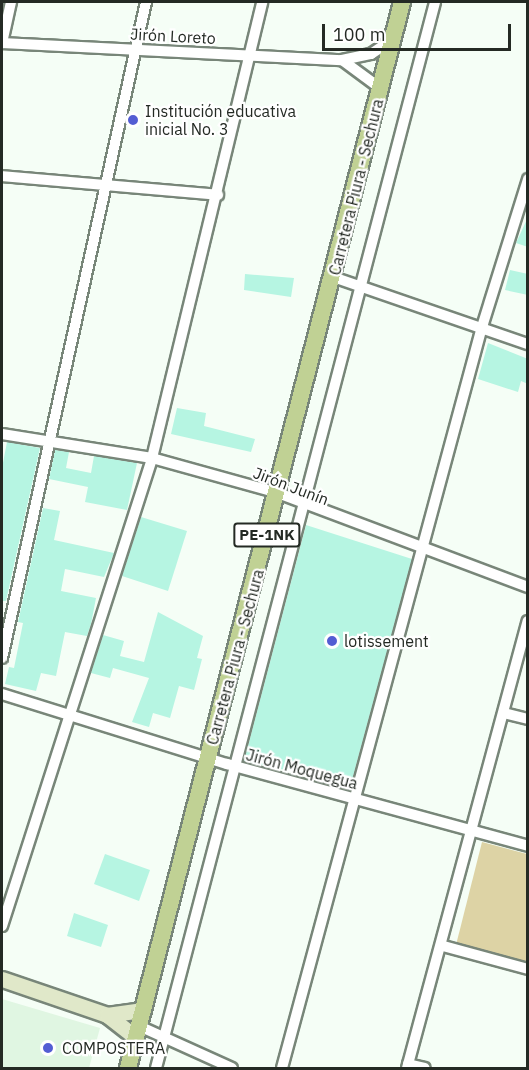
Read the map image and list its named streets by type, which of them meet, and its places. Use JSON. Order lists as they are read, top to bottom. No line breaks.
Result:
{"streets":{"main road":["Carretera Piura - Sechura","PE-1NK"],"street":["Jirón Loreto","Jirón Junín","Jirón Moquegua"]},"crossings":[["Jirón Loreto","Carretera Piura - Sechura"],["Carretera Piura - Sechura","Jirón Junín"],["Carretera Piura - Sechura","Jirón Moquegua"]],"places":["Institución educativa inicial No. 3","lotissement","COMPOSTERA"],"scale_bar":"100 m"}
